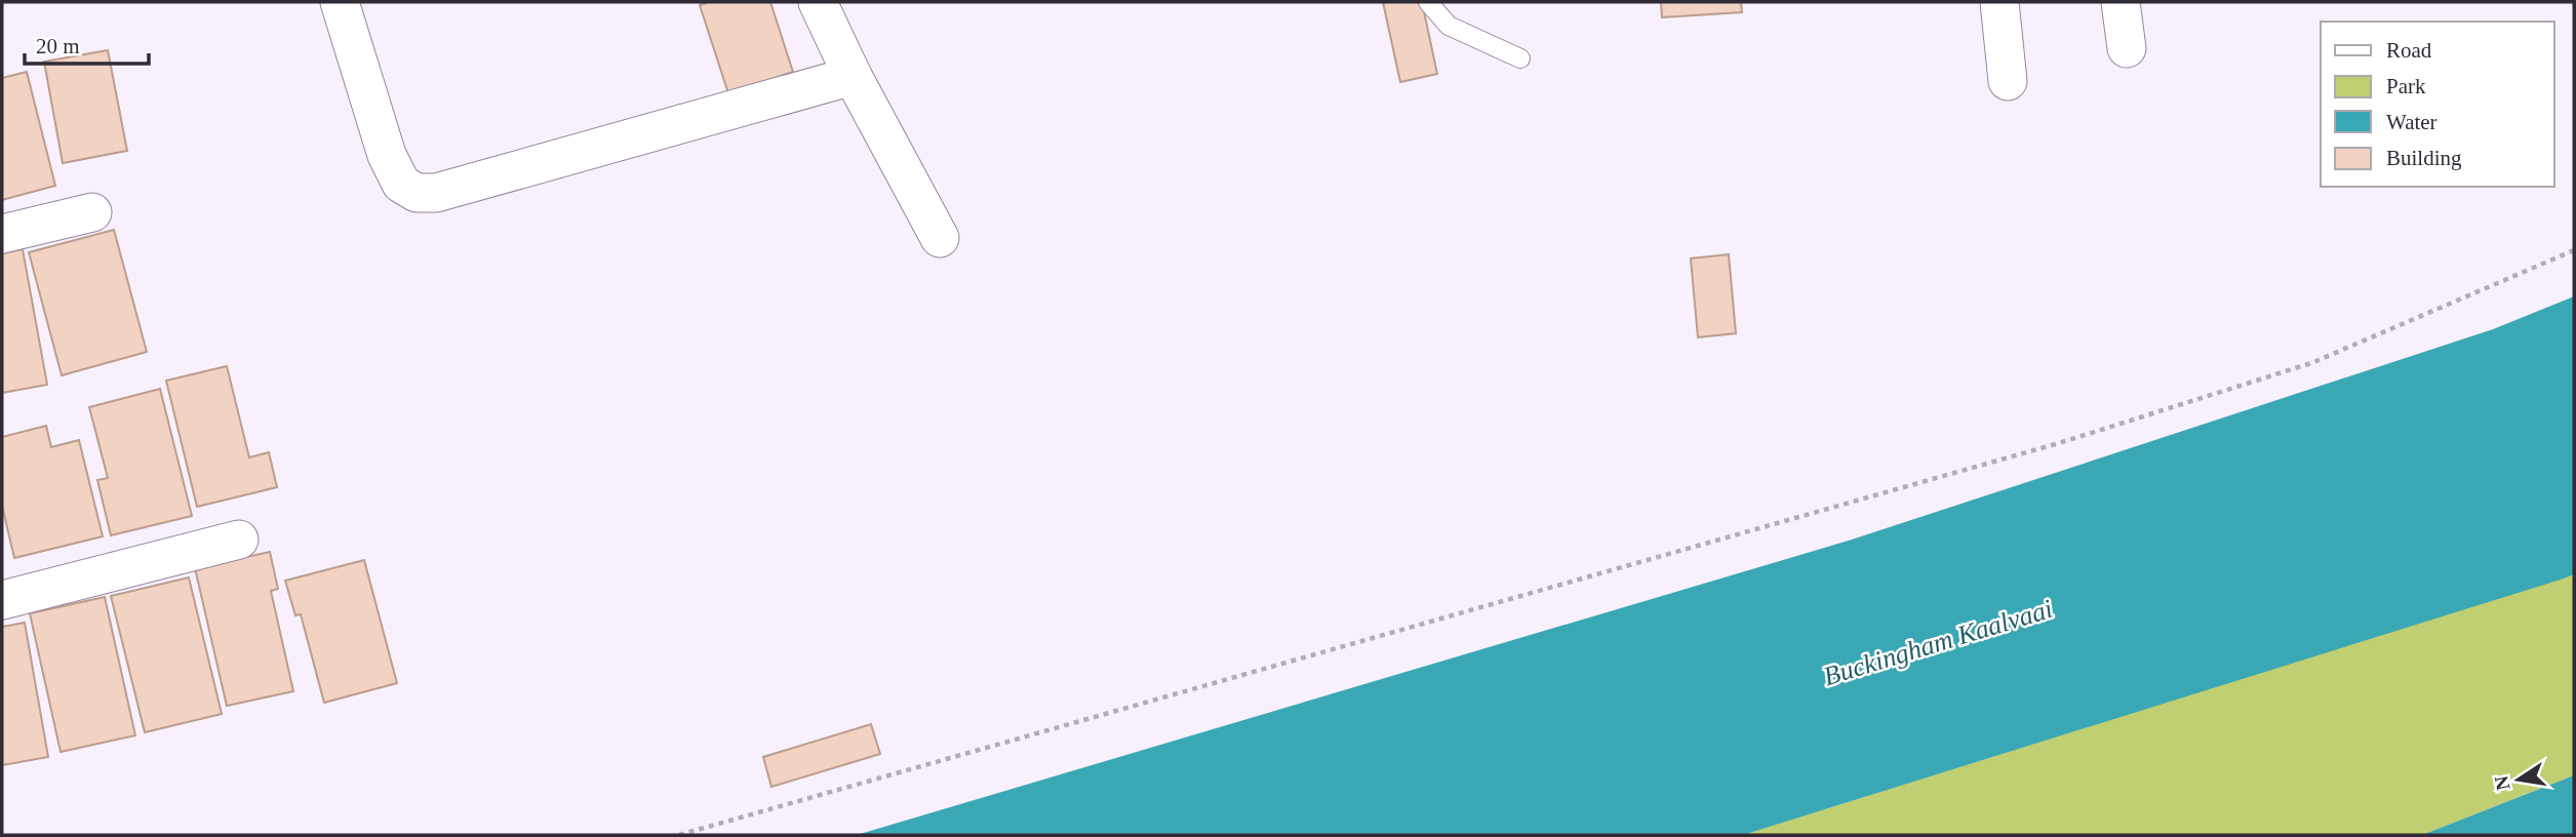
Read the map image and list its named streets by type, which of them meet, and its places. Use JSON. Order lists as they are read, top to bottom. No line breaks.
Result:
{"water":["Buckingham Kaalvaai"],"legend":["Road","Park","Water","Building"],"scale_bar":"20 m","north":"left"}
